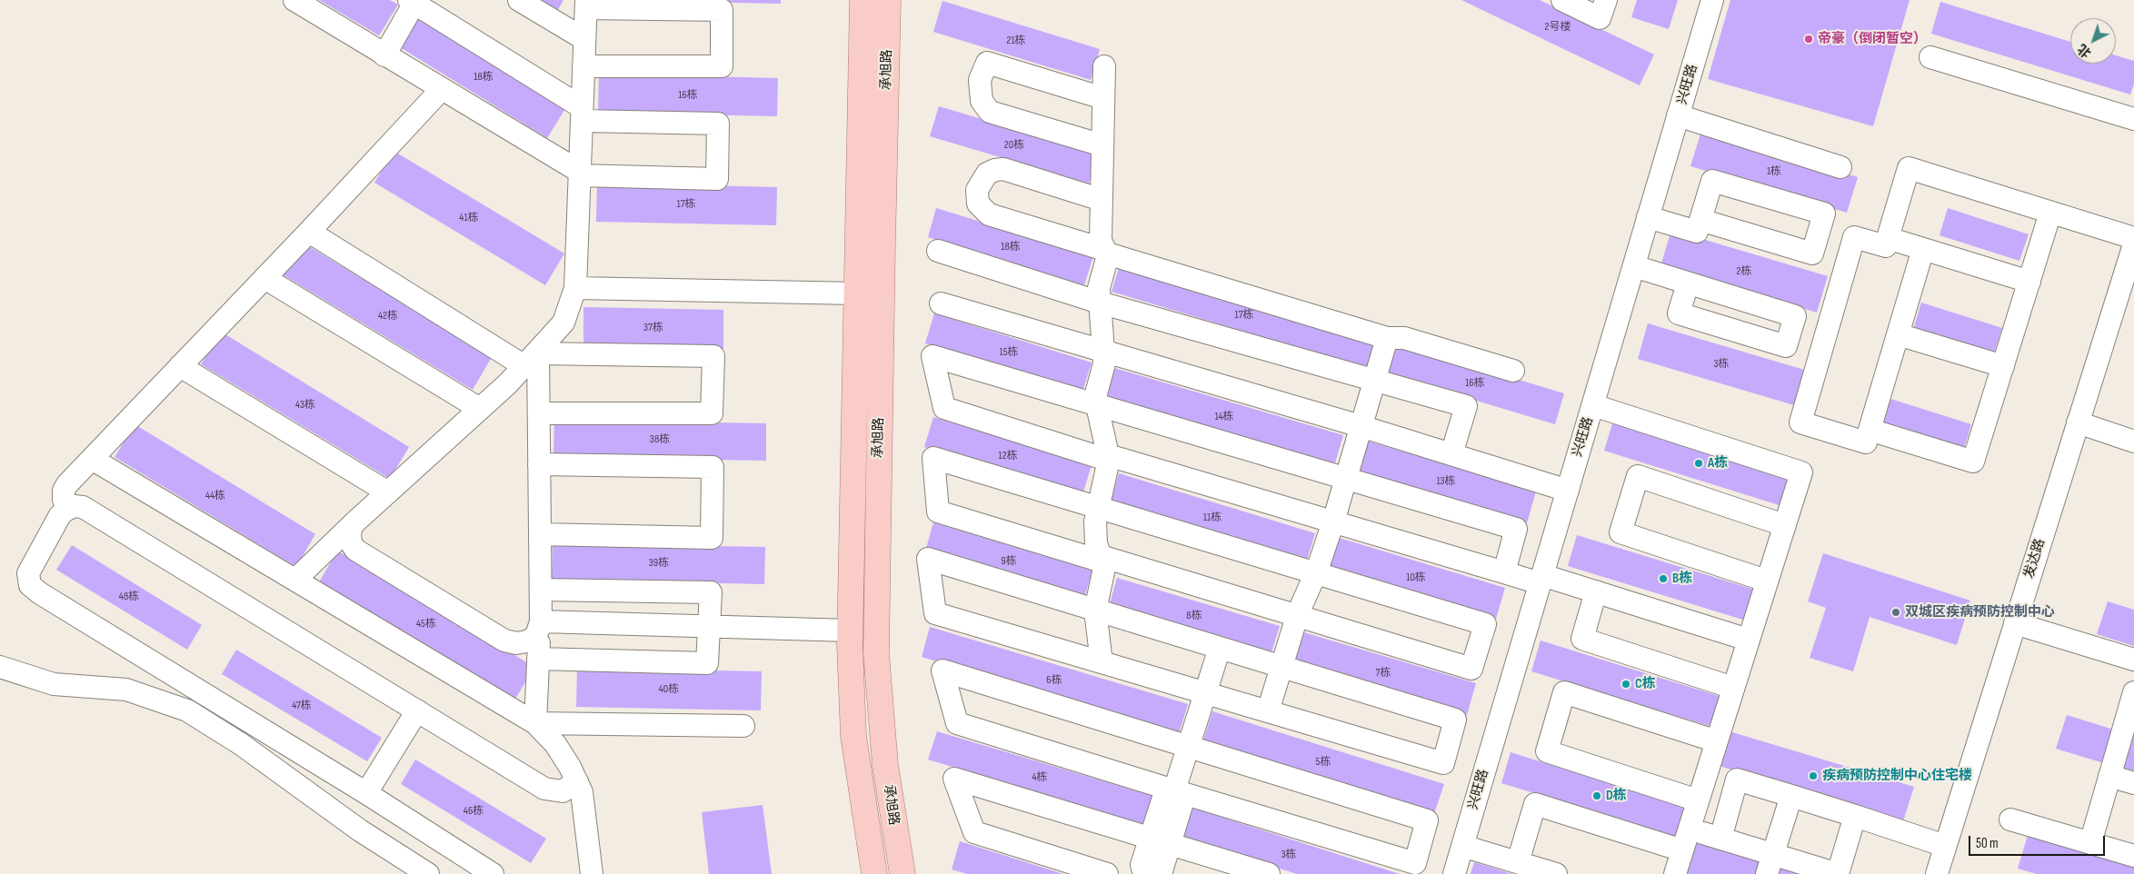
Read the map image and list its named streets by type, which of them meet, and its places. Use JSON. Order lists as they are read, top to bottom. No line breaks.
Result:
{"streets":{"main road":["承旭路"],"street":["兴旺路","发达路"]},"places":["帝豪（倒闭暂空）","A栋","B栋","双城区疾病预防控制中心","C栋","疾病预防控制中心住宅楼","D栋"],"house_numbers":["2号楼","21栋","18栋","16栋","20栋","1栋","17栋","41栋","18栋","2栋","17栋","42栋","37栋","15栋","3栋","16栋","43栋","14栋","38栋","12栋","13栋","44栋","11栋","9栋","39栋","10栋","48栋","8栋","45栋","7栋","6栋","40栋","47栋","5栋","4栋","46栋","3栋"],"scale_bar":"50 m","north":"bottom left"}
